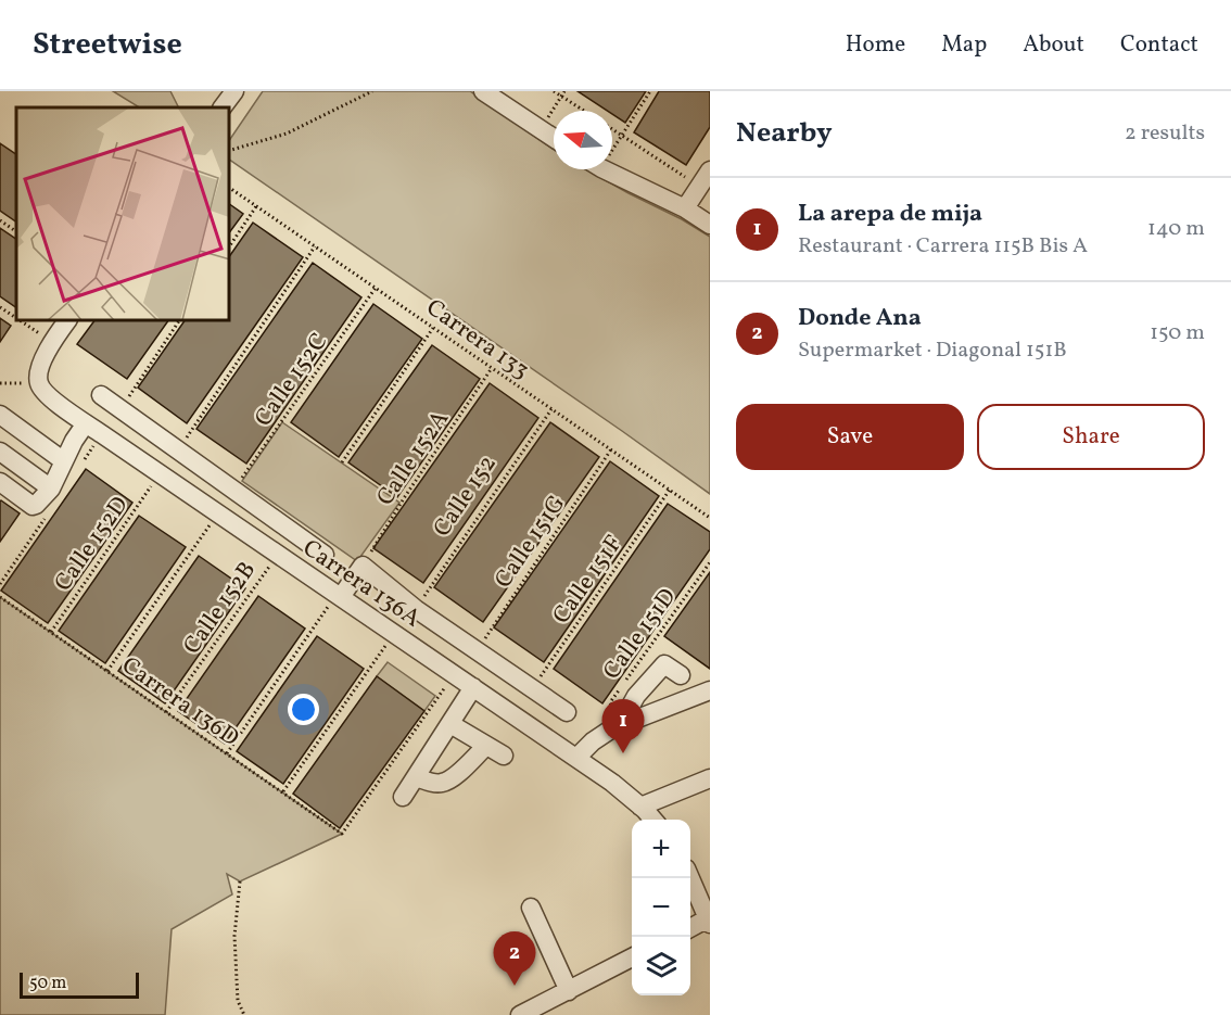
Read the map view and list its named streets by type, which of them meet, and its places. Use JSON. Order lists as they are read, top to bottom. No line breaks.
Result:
{"streets":{"street":["Carrera 136A"],"path":["Carrera 133","Calle 152C","Calle 152A","Calle 152","Calle 151G","Calle 152D","Calle 151F","Calle 152B","Calle 151D","Carrera 136D"]},"crossings":[["Carrera 133","Calle 152C"],["Carrera 133","Calle 152A"],["Carrera 133","Calle 152"],["Carrera 133","Calle 151G"],["Carrera 133","Calle 151F"],["Calle 152D","Carrera 136A"],["Calle 152D","Carrera 136D"],["Carrera 136A","Calle 152B"],["Carrera 136A","Carrera 136D"],["Calle 152B","Carrera 136D"]],"scale_bar":"50 m","north":"left","page":{"header":"Streetwise","nav":["Home","Map","About","Contact"],"heading":["Nearby","2 results"],"list":[{"mark":"1","name":"La arepa de mija","note":"Restaurant · Carrera 115B Bis A","value":"140 m"},{"mark":"2","name":"Donde Ana","note":"Supermarket · Diagonal 151B","value":"150 m"}],"buttons":["Save","Share"],"pins":["1","2"],"map_buttons":["+","−"],"scale":"50 m"}}
